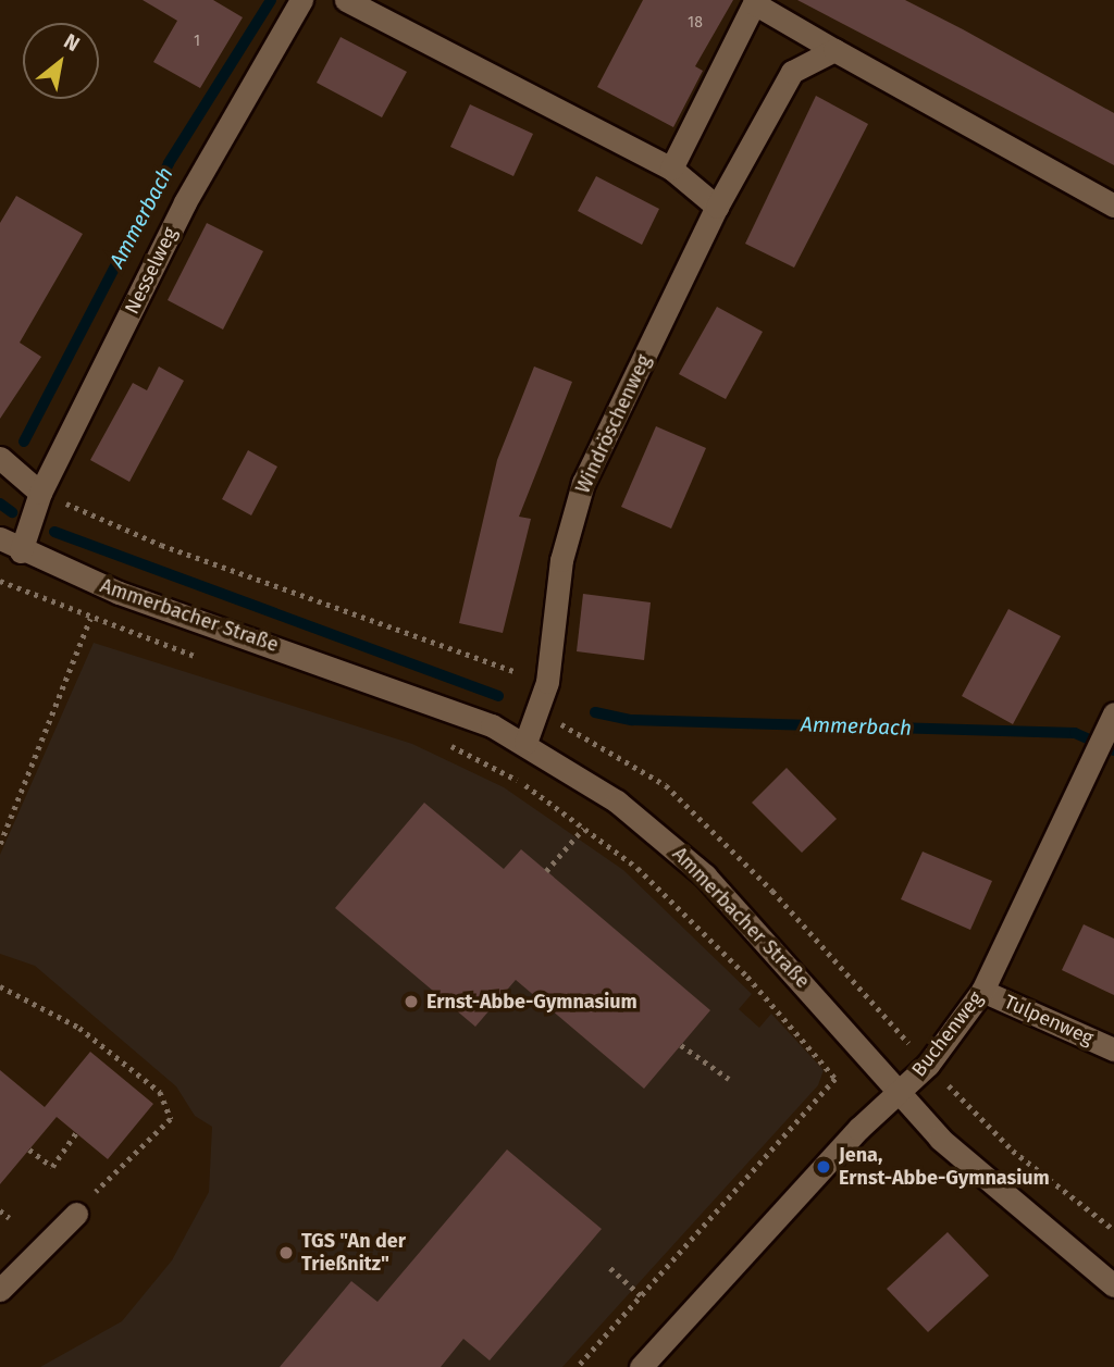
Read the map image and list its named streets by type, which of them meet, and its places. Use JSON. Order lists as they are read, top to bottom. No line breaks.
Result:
{"streets":{"street":["Nesselweg","Windröschenweg","Ammerbacher Straße","Tulpenweg","Buchenweg"]},"crossings":[["Nesselweg","Ammerbacher Straße"],["Windröschenweg","Ammerbacher Straße"],["Ammerbacher Straße","Buchenweg"],["Tulpenweg","Buchenweg"]],"water":["Ammerbach"],"places":["Ernst-Abbe-Gymnasium","Jena, Ernst-Abbe-Gymnasium","TGS \"An der Trießnitz\""],"house_numbers":["18","1"],"north":"top right"}
